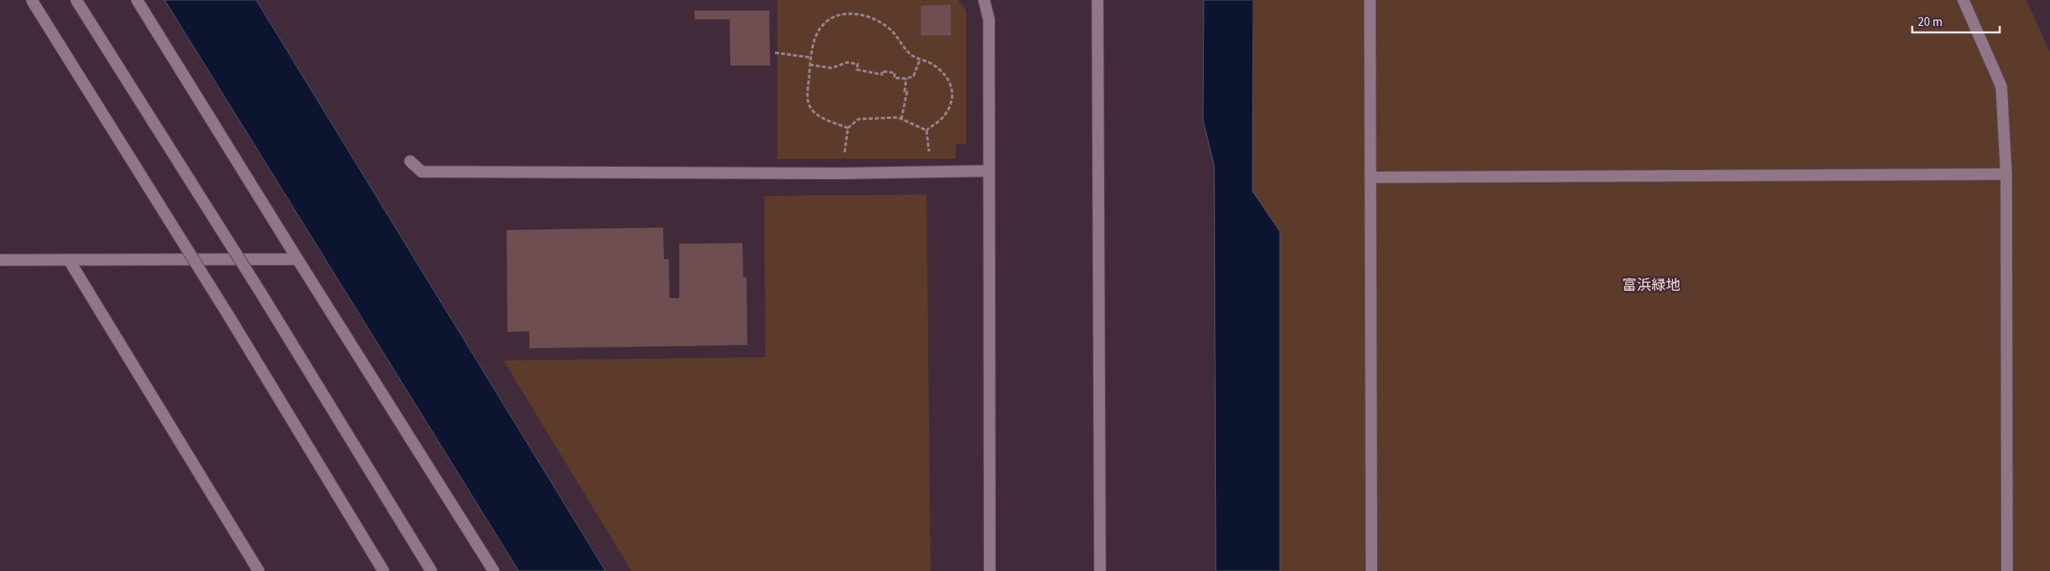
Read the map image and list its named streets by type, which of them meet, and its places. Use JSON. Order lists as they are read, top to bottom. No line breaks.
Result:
{"parks":["富浜緑地"],"scale_bar":"20 m"}
